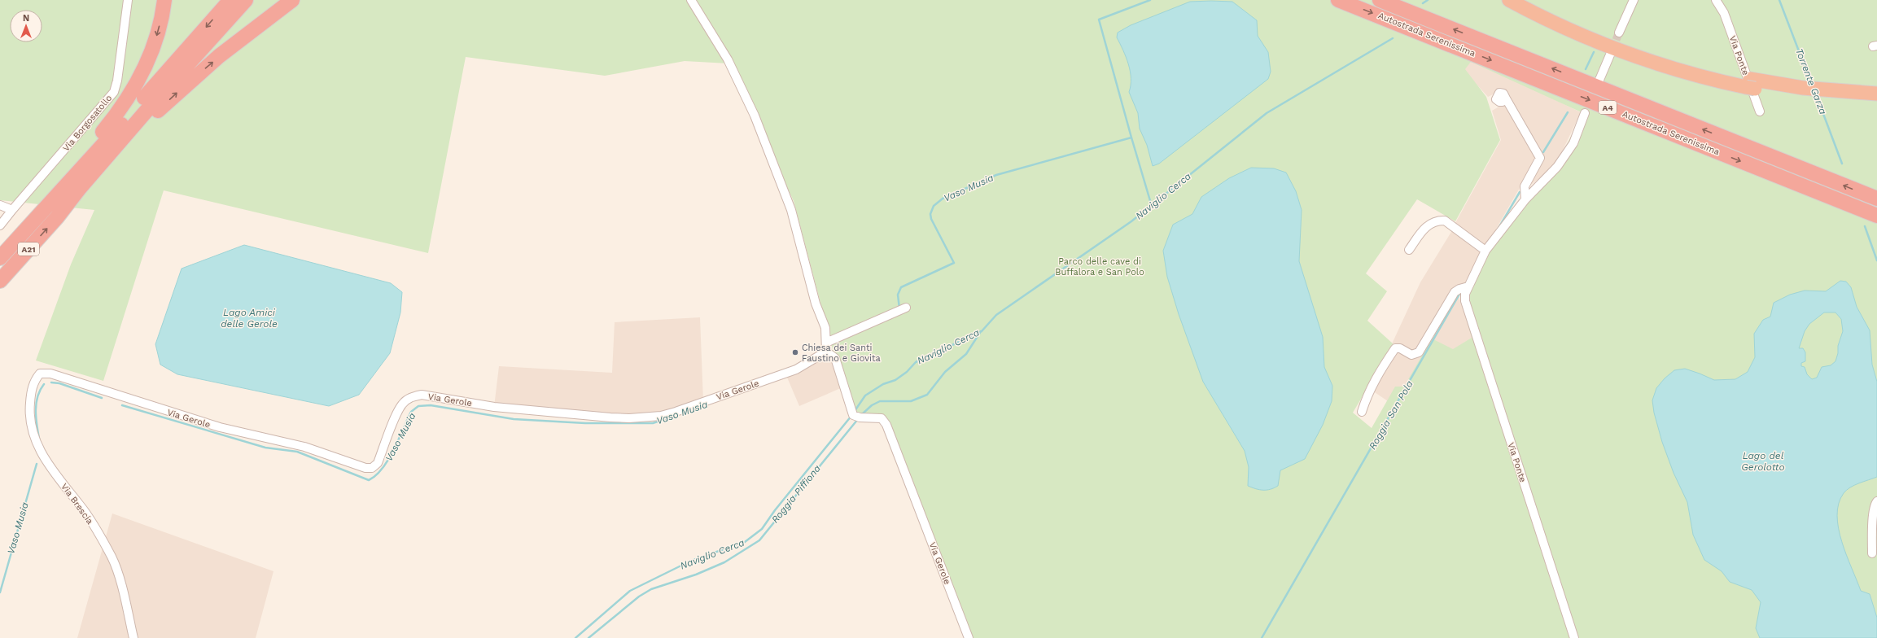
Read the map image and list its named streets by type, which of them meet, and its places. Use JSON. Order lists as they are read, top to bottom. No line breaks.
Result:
{"streets":{"highway":["Autostrada Serenissima","A4","A21"],"street":["Via Ponte","Via Borgosatollo","Via Gerole","Via Brescia"]},"crossings":[["Via Gerole","Via Brescia"]],"water":["Torrente Garza","Vaso Musia","Naviglio Cerca","Lago Amici delle Gerole","Roggia San Pola","Lago del Gerolotto","Roggia Piffiona"],"parks":["Parco delle cave di Buffalora e San Polo"],"places":["Chiesa dei Santi Faustino e Giovita"],"north":"top"}
